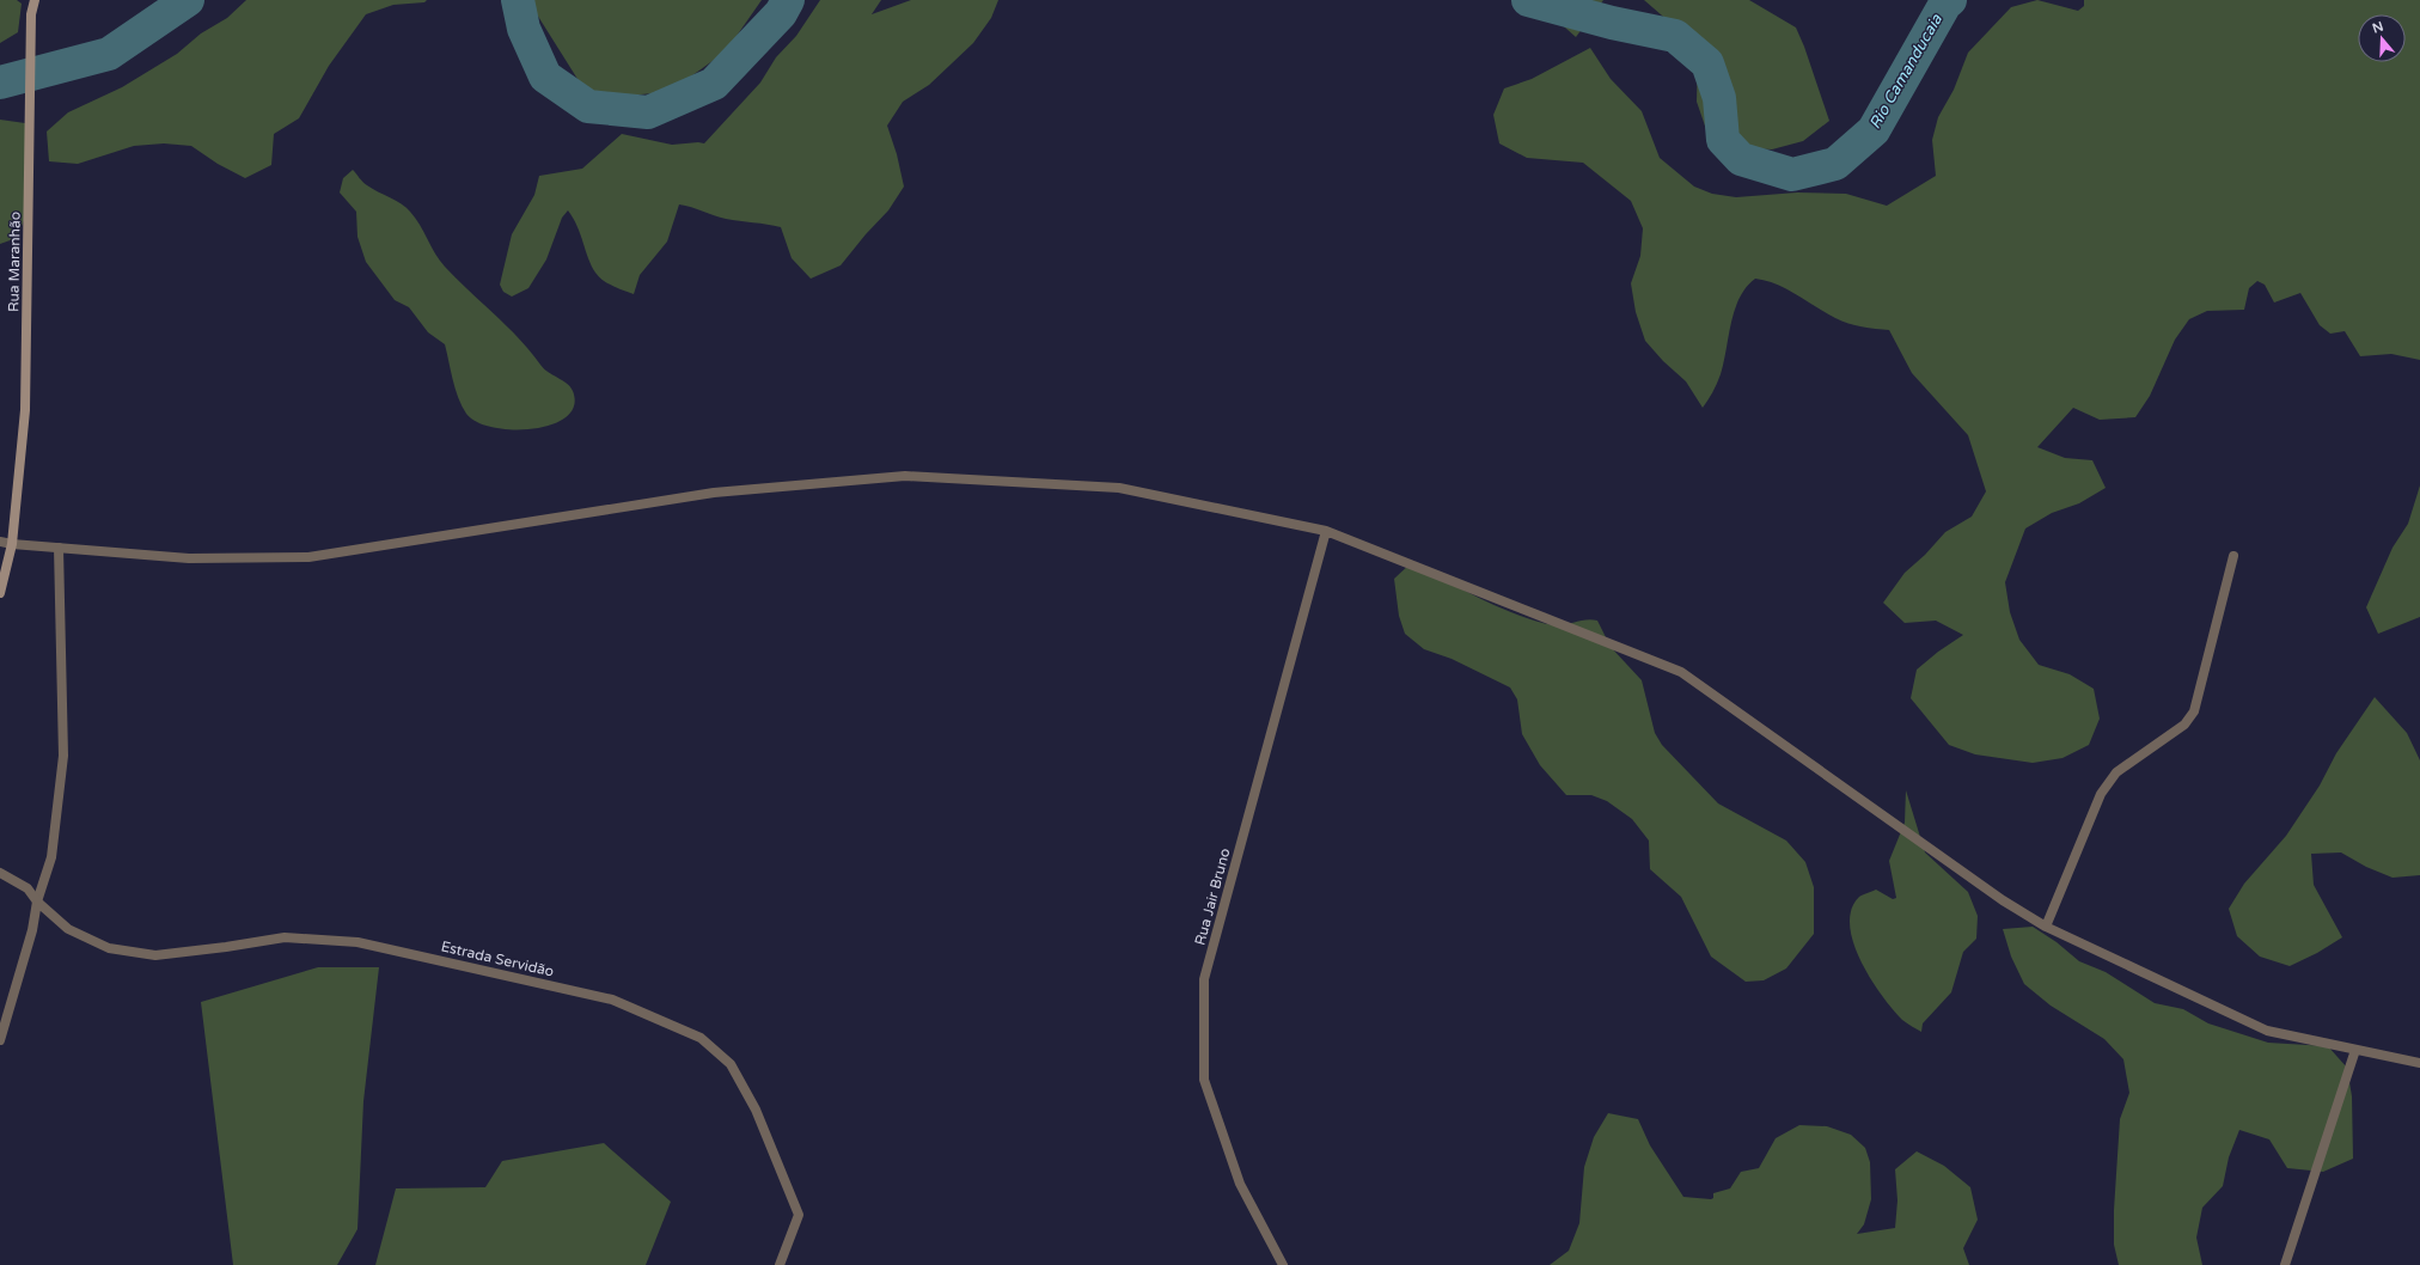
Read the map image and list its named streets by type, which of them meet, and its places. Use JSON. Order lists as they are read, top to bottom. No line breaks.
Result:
{"streets":{"main road":["Rua Maranhão"],"street":["Rua Jair Bruno","Estrada Servidão"]},"water":["Rio Camanducaia"],"north":"top"}
